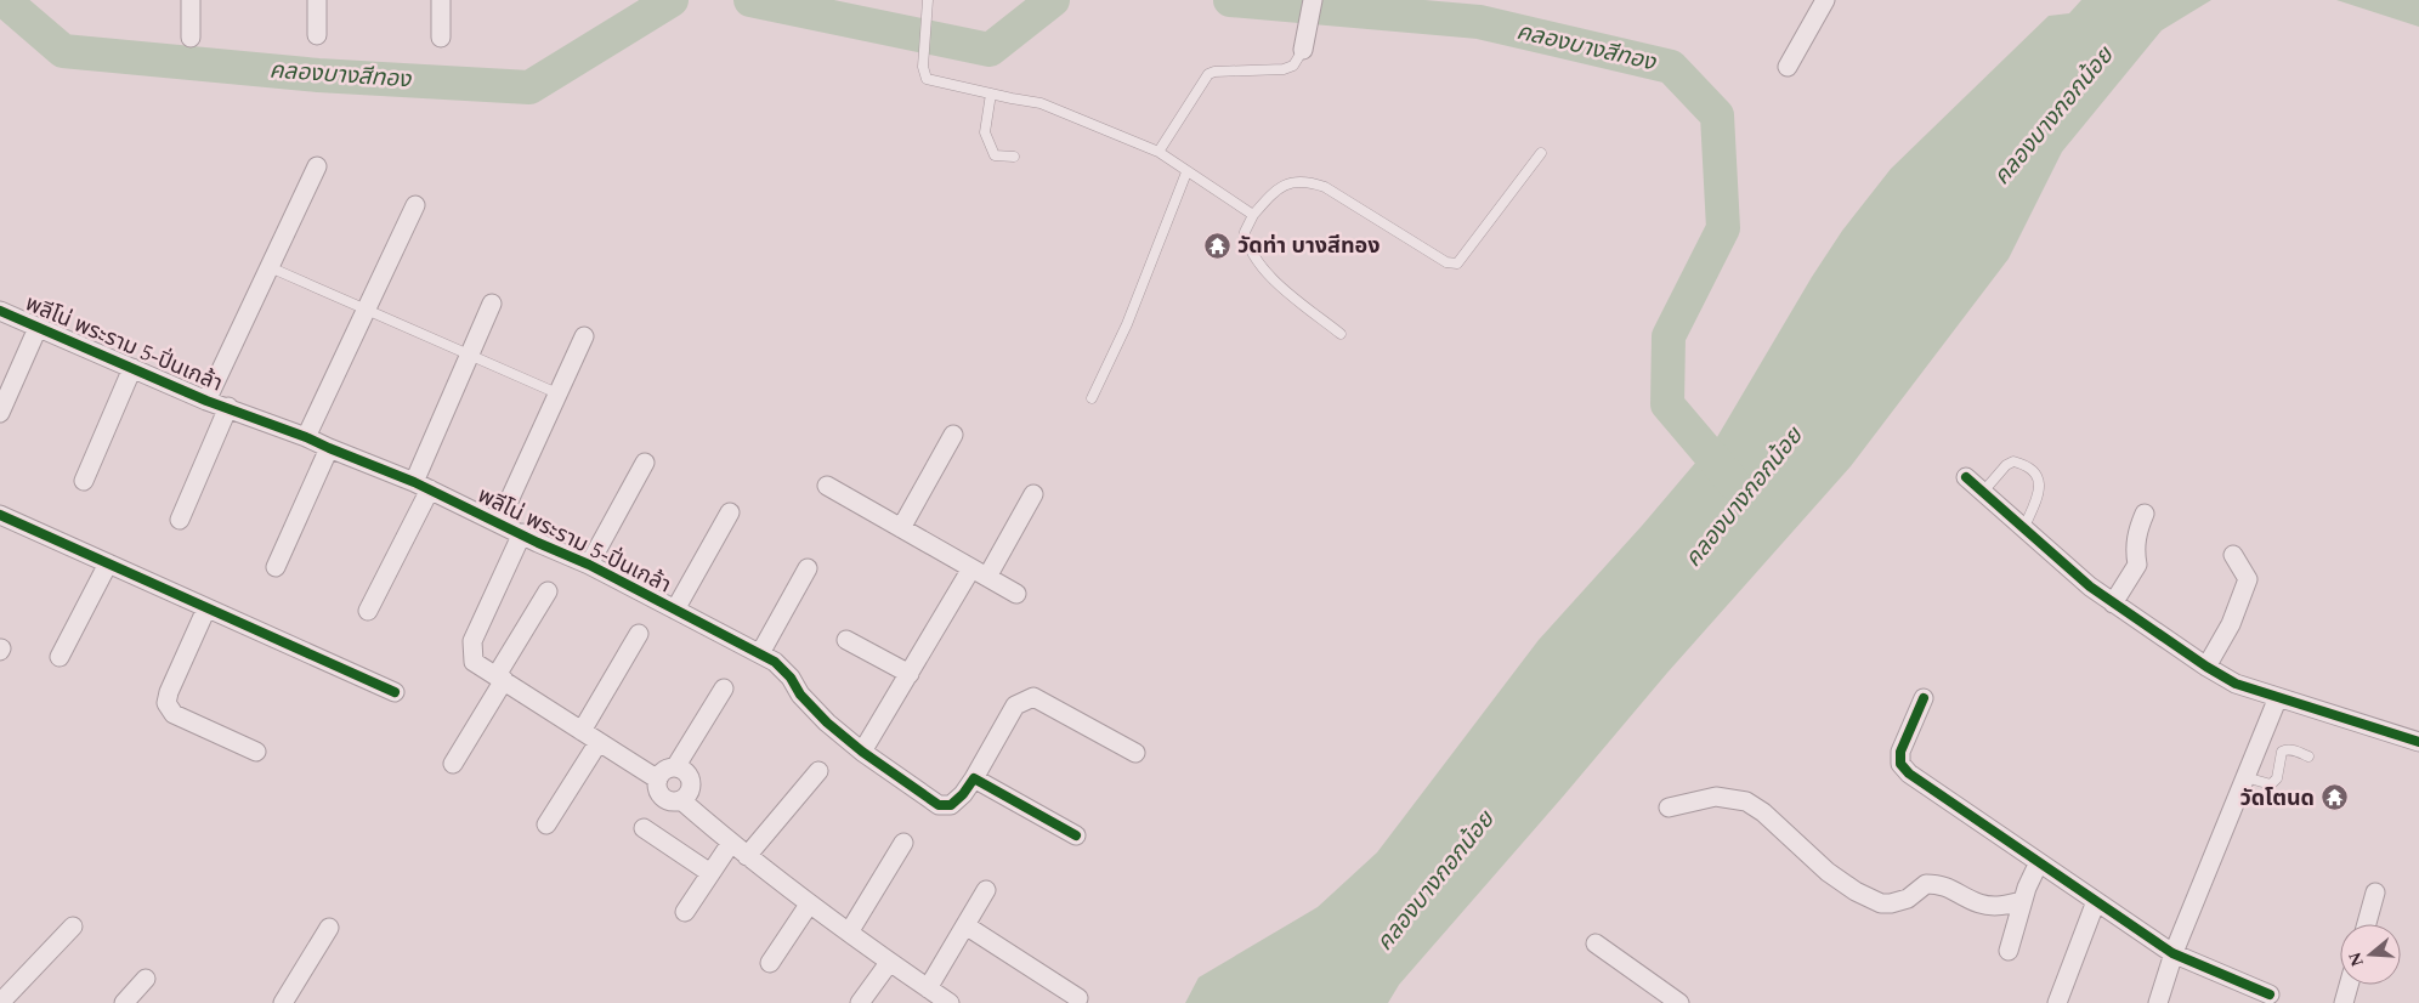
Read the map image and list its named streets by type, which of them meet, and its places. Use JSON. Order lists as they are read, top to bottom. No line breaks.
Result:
{"streets":{"street":["พลีโน่ พระราม 5-ปิ่นเกล้า"]},"water":["คลองบางสีทอง","คลองบางกอกน้อย"],"places":{"temple":["วัดท่า บางสีทอง","วัดโตนด"]},"north":"left"}
